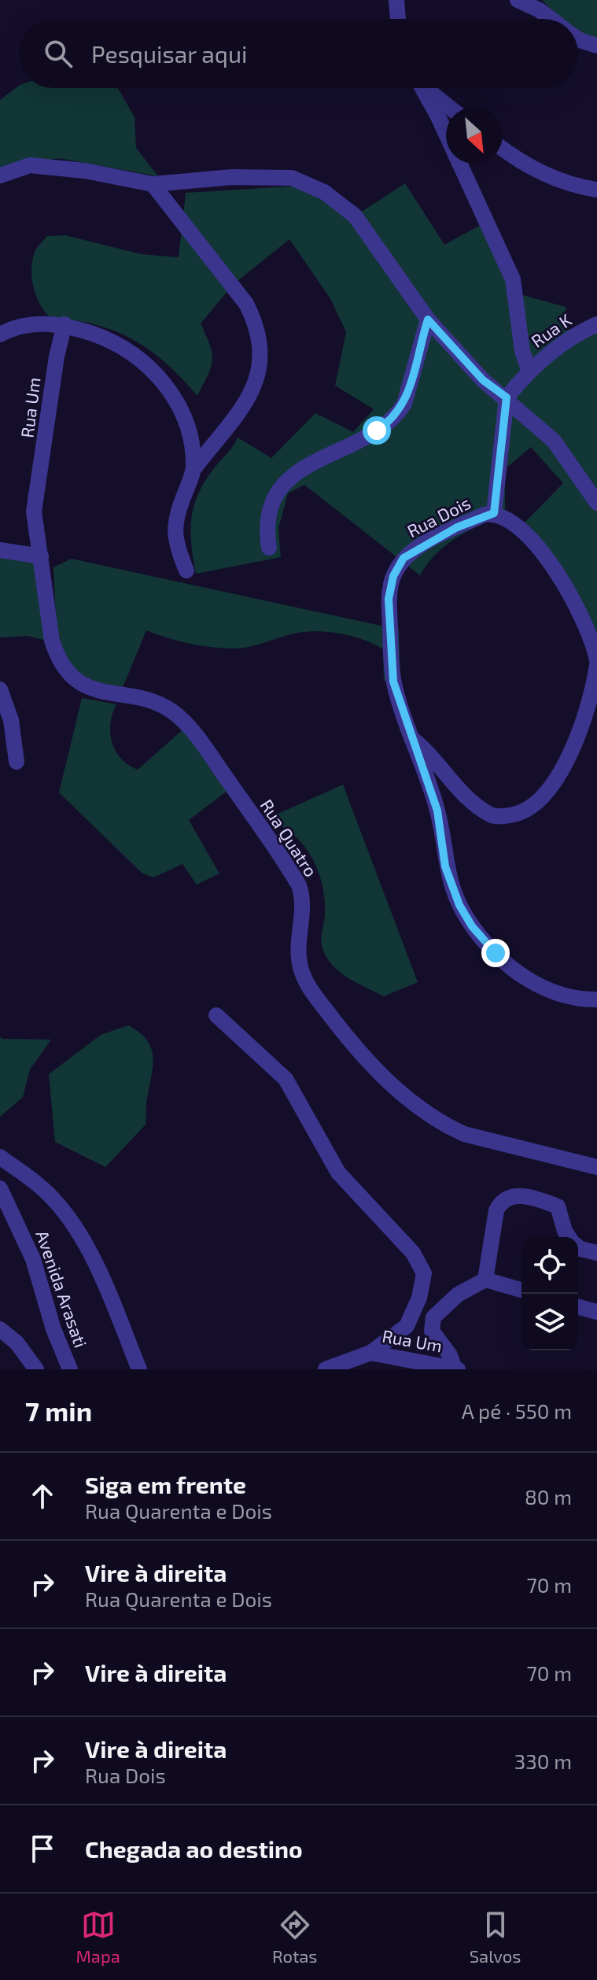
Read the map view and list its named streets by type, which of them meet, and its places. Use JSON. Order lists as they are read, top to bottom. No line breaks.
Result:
{"streets":{"street":["Rua K","Rua Um","Rua Dois","Rua Quatro","Avenida Arasati"]},"crossings":[["Rua Um","Rua Quatro"]],"north":"bottom right","page":{"search":"Pesquisar aqui","heading":["7 min","A pé · 550 m"],"list":[["Siga em frente","Rua Quarenta e Dois","80 m"],["Vire à direita","Rua Quarenta e Dois","70 m"],["Vire à direita","70 m"],["Vire à direita","Rua Dois","330 m"],"Chegada ao destino"],"nav":["Mapa","Rotas","Salvos"]}}
